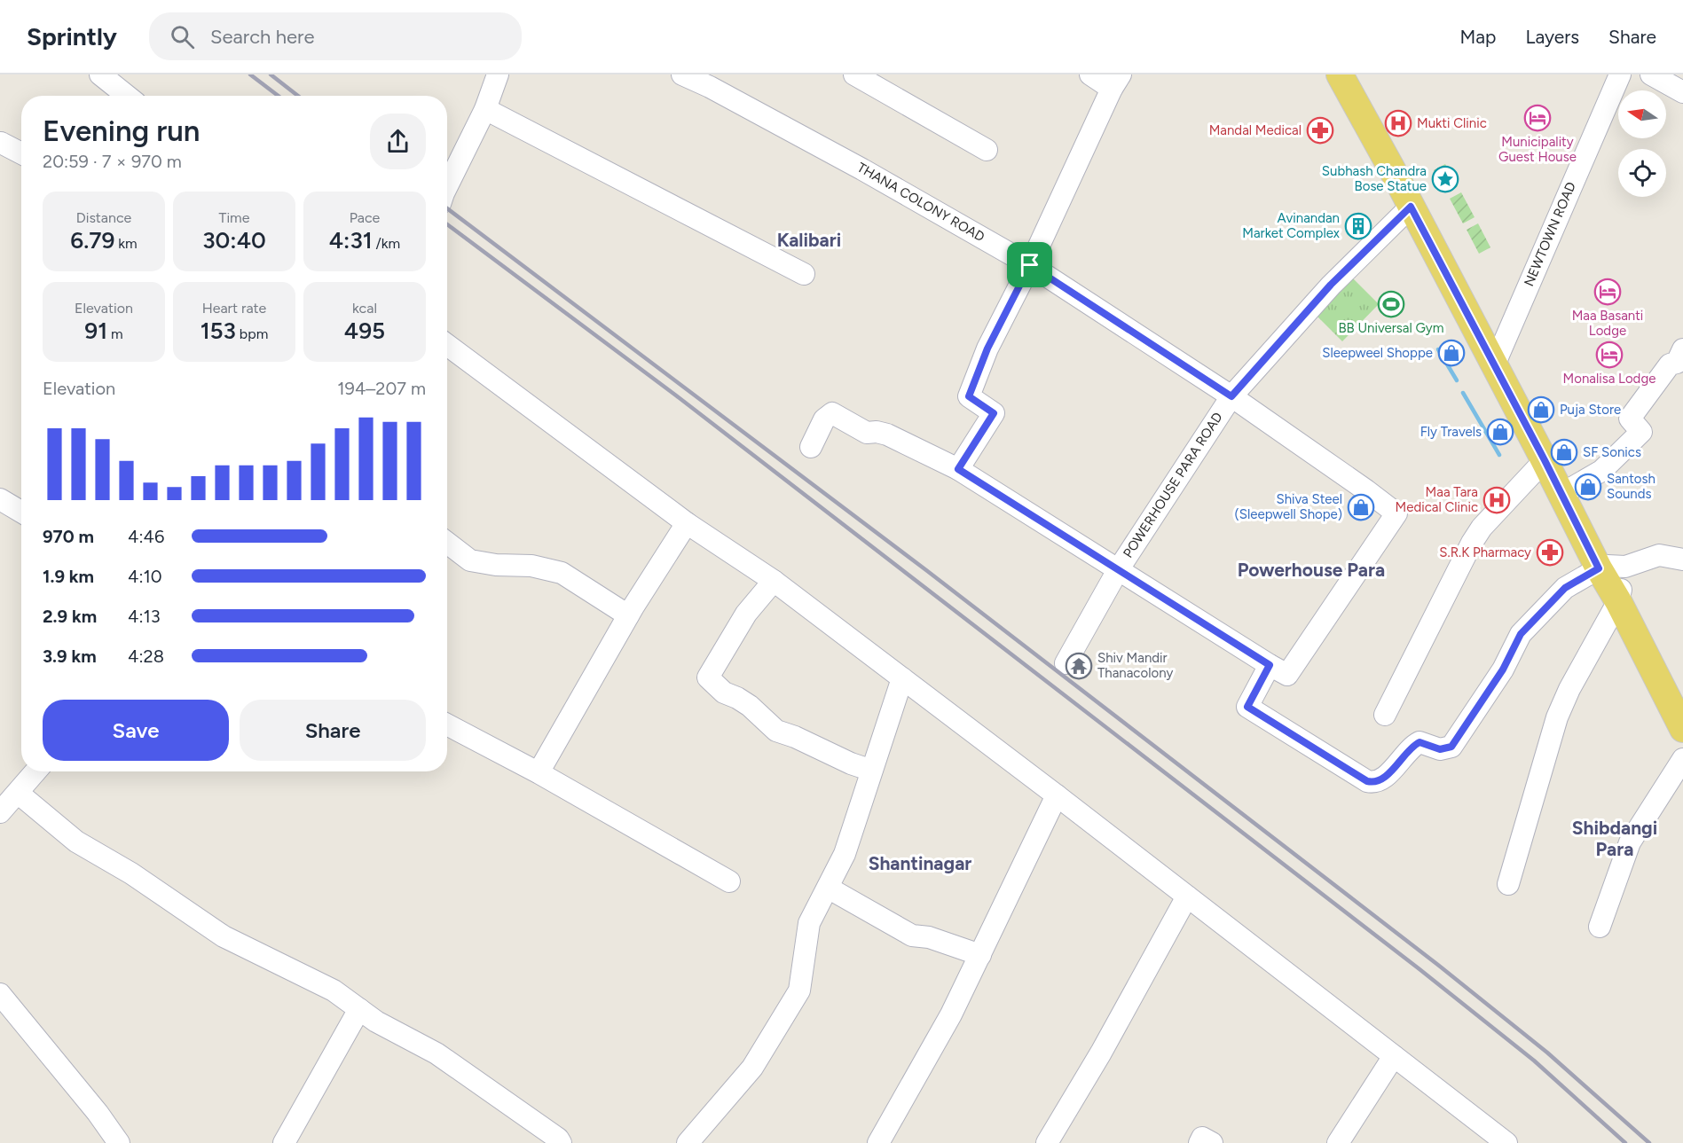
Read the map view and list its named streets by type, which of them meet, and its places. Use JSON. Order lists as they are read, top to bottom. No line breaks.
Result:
{"streets":{"street":["THANA COLONY ROAD","NEWTOWN ROAD","POWERHOUSE PARA ROAD"]},"crossings":[["THANA COLONY ROAD","POWERHOUSE PARA ROAD"]],"districts":["Kalibari","Powerhouse Para","Shibdangi Para","Shantinagar"],"places":{"hotel":["Municipality Guest House","Maa Basanti Lodge","Monalisa Lodge"],"hospital":["Mukti Clinic","Maa Tara Medical Clinic"],"pharmacy":["Mandal Medical","S.R.K Pharmacy"],"place":["Subhash Chandra Bose Statue"],"building":["Avinandan Market Complex"],"sports":["BB Universal Gym"],"shop":["Sleepweel Shoppe","Puja Store","Fly Travels","SF Sonics","Santosh Sounds","Shiva Steel (Sleepwell Shope)"],"temple":["Shiv Mandir Thanacolony"]},"north":"left","page":{"header":"Sprintly","search":"Search here","nav":["Map","Layers","Share"],"heading":["Evening run","20:59 · 7 × 970 m"],"stats":[["Distance","6.79 km"],["Time","30:40"],["Pace","4:31 /km"],["Elevation","91 m"],["Heart rate","153 bpm"],["kcal","495"]],"chart":["Elevation","194–207 m"],"list":[{"name":"970 m","note":"4:46"},{"name":"1.9 km","note":"4:10"},{"name":"2.9 km","note":"4:13"},{"name":"3.9 km","note":"4:28"}],"buttons":["Save","Share"]}}
